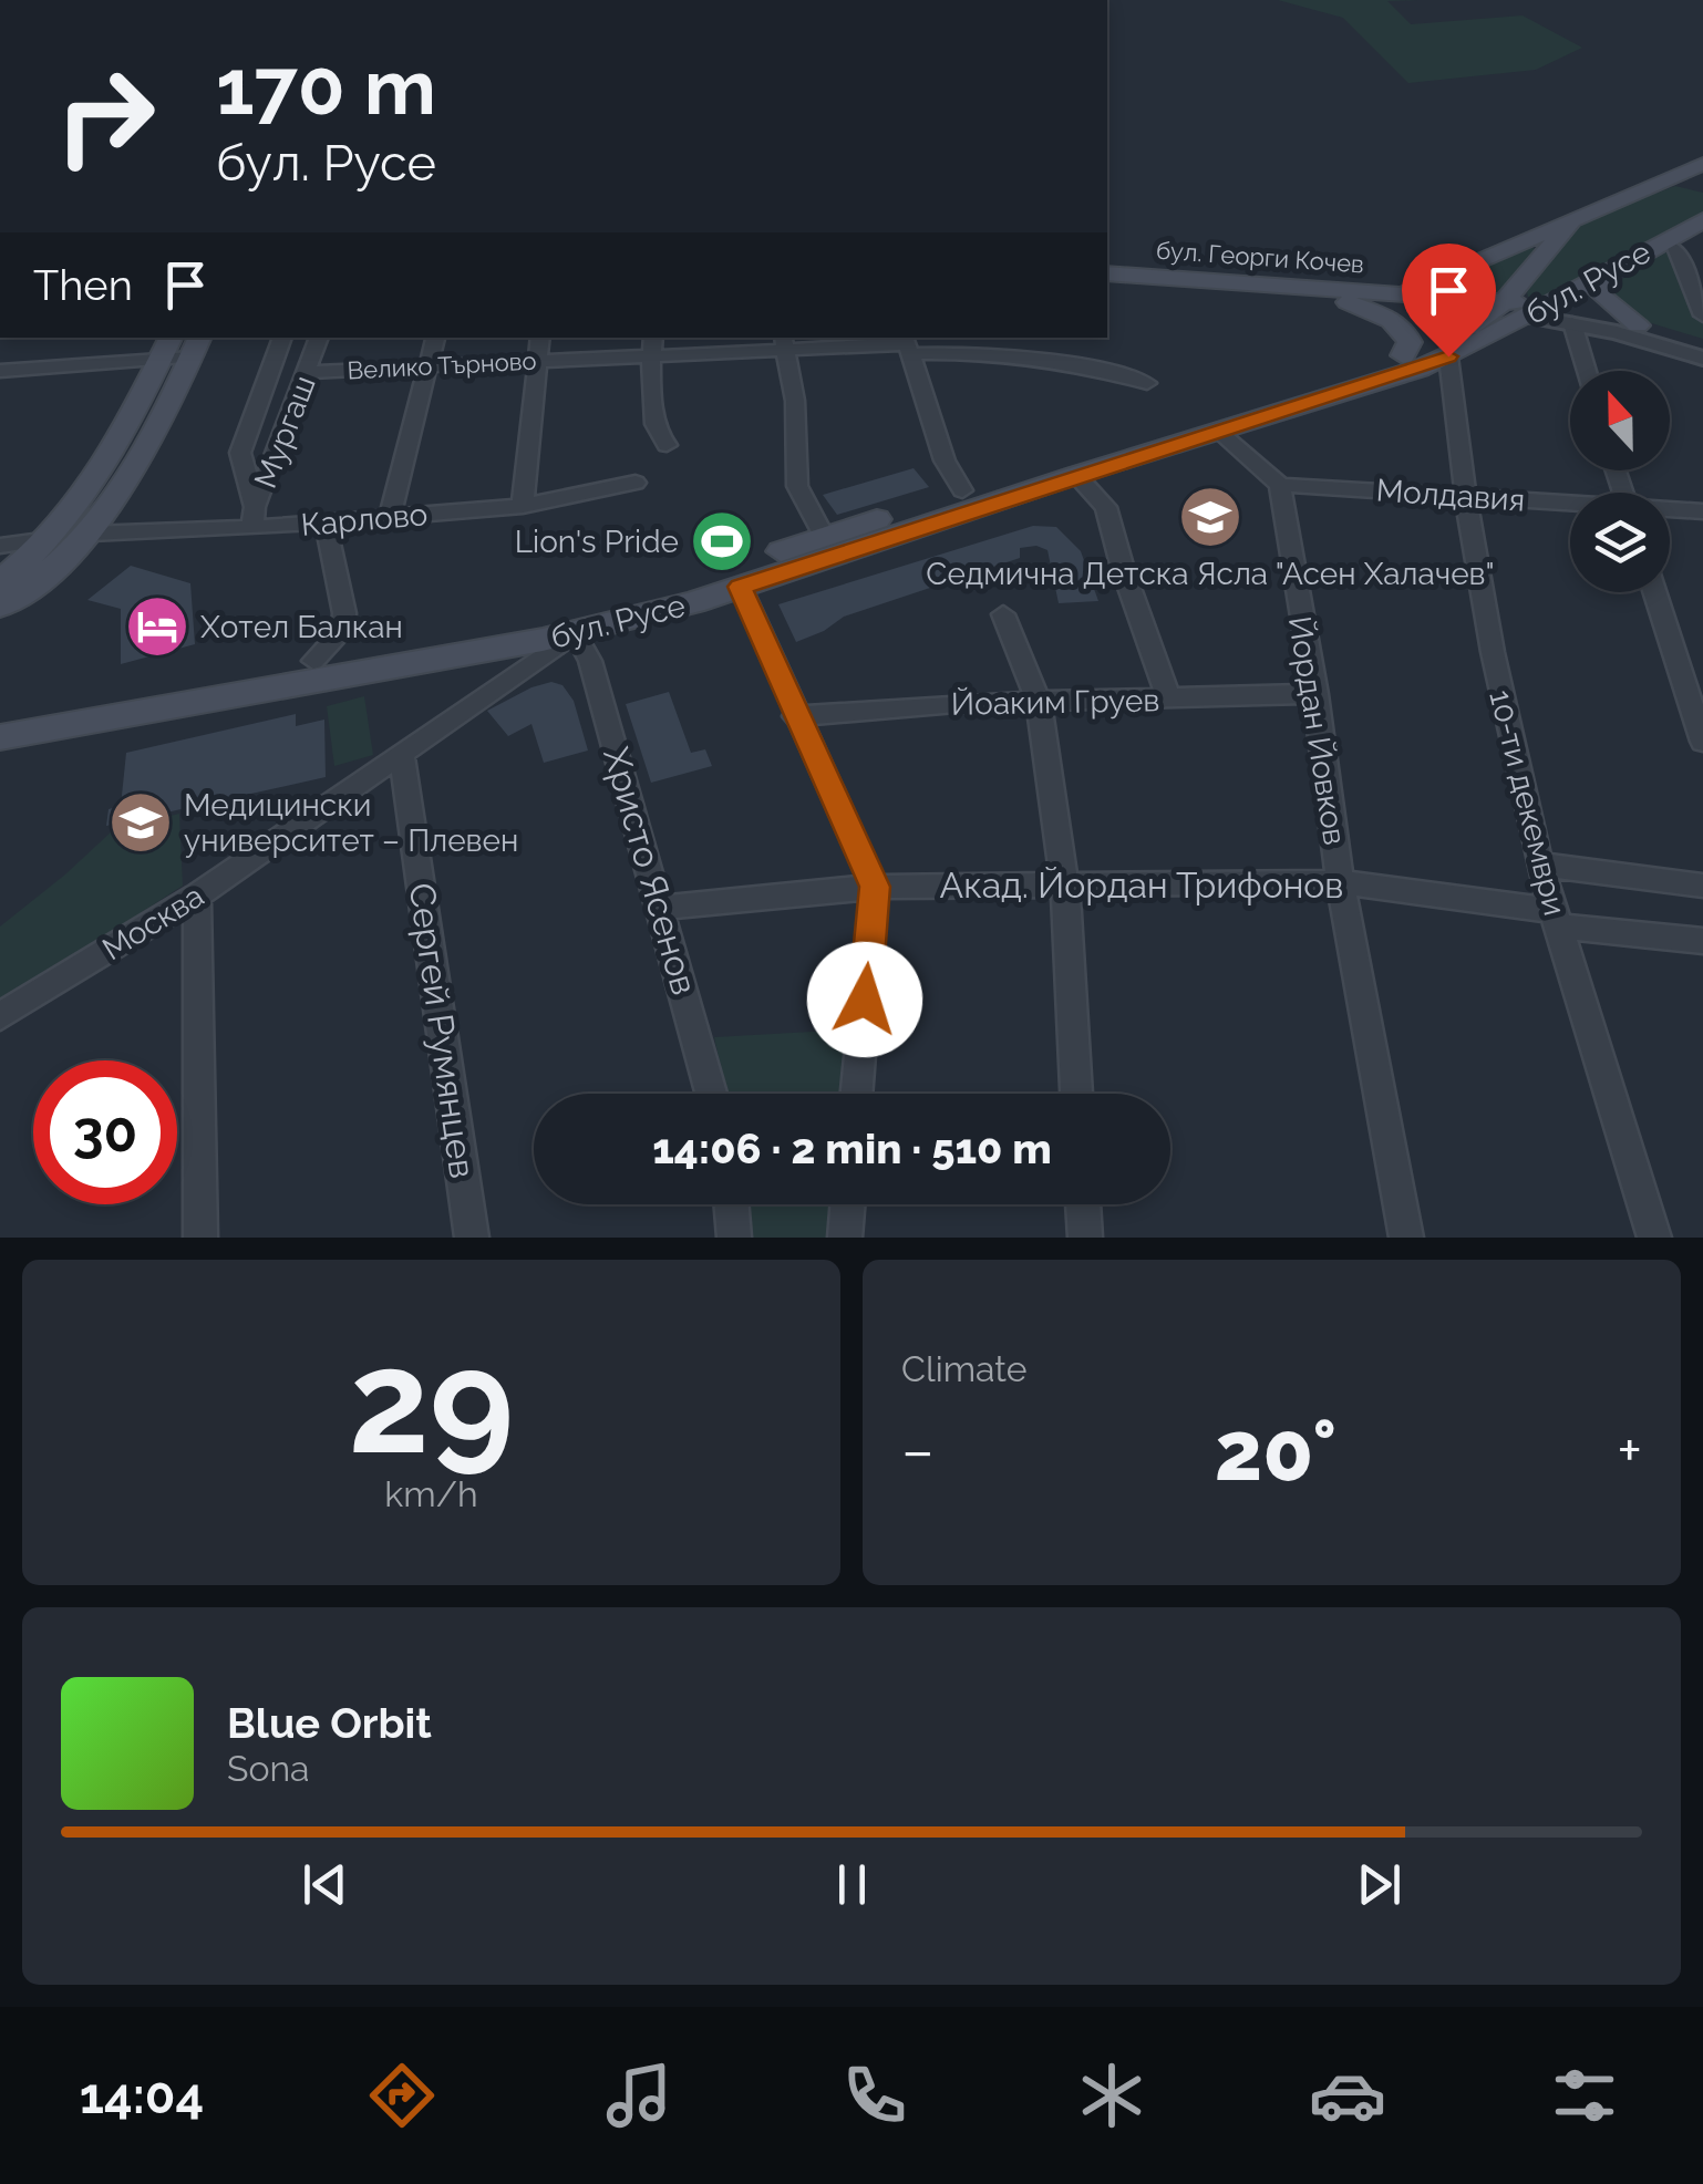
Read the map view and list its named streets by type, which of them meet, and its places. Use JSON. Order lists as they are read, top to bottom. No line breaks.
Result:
{"streets":{"main road":["бул. Георги Кочев","бул. Русе"],"street":["Велико Търново","Мургаш","Молдавия","Карлово","Йоаким Груев","Йордан Йовков","10-ти декември","Христо Ясенов","Акад. Йордан Трифонов","Москва","Сергей Румянцев"]},"crossings":[["бул. Георги Кочев","бул. Русе"],["бул. Русе","10-ти декември"],["бул. Русе","Христо Ясенов"],["бул. Русе","Москва"],["Велико Търново","Мургаш"],["Мургаш","Карлово"],["Молдавия","Йордан Йовков"],["Молдавия","10-ти декември"],["Йоаким Груев","Йордан Йовков"],["Йордан Йовков","Акад. Йордан Трифонов"],["10-ти декември","Акад. Йордан Трифонов"],["Христо Ясенов","Акад. Йордан Трифонов"],["Москва","Сергей Румянцев"]],"places":{"school or university":["Седмична Детска Ясла \"Асен Халачев\"","Медицински университет – Плевен"],"sports":["Lion's Pride"],"hotel":["Хотел Балкан"]},"north":"top","page":{"turn":["170 m","бул. Русе"],"then":"Then","limit":"30","trip":"14:06 · 2 min · 510 m","tile":[["29","km/h"],"Climate"],"heat":["−","20°","+"],"song":["Blue Orbit","Sona"],"tabs":"14:04"}}
